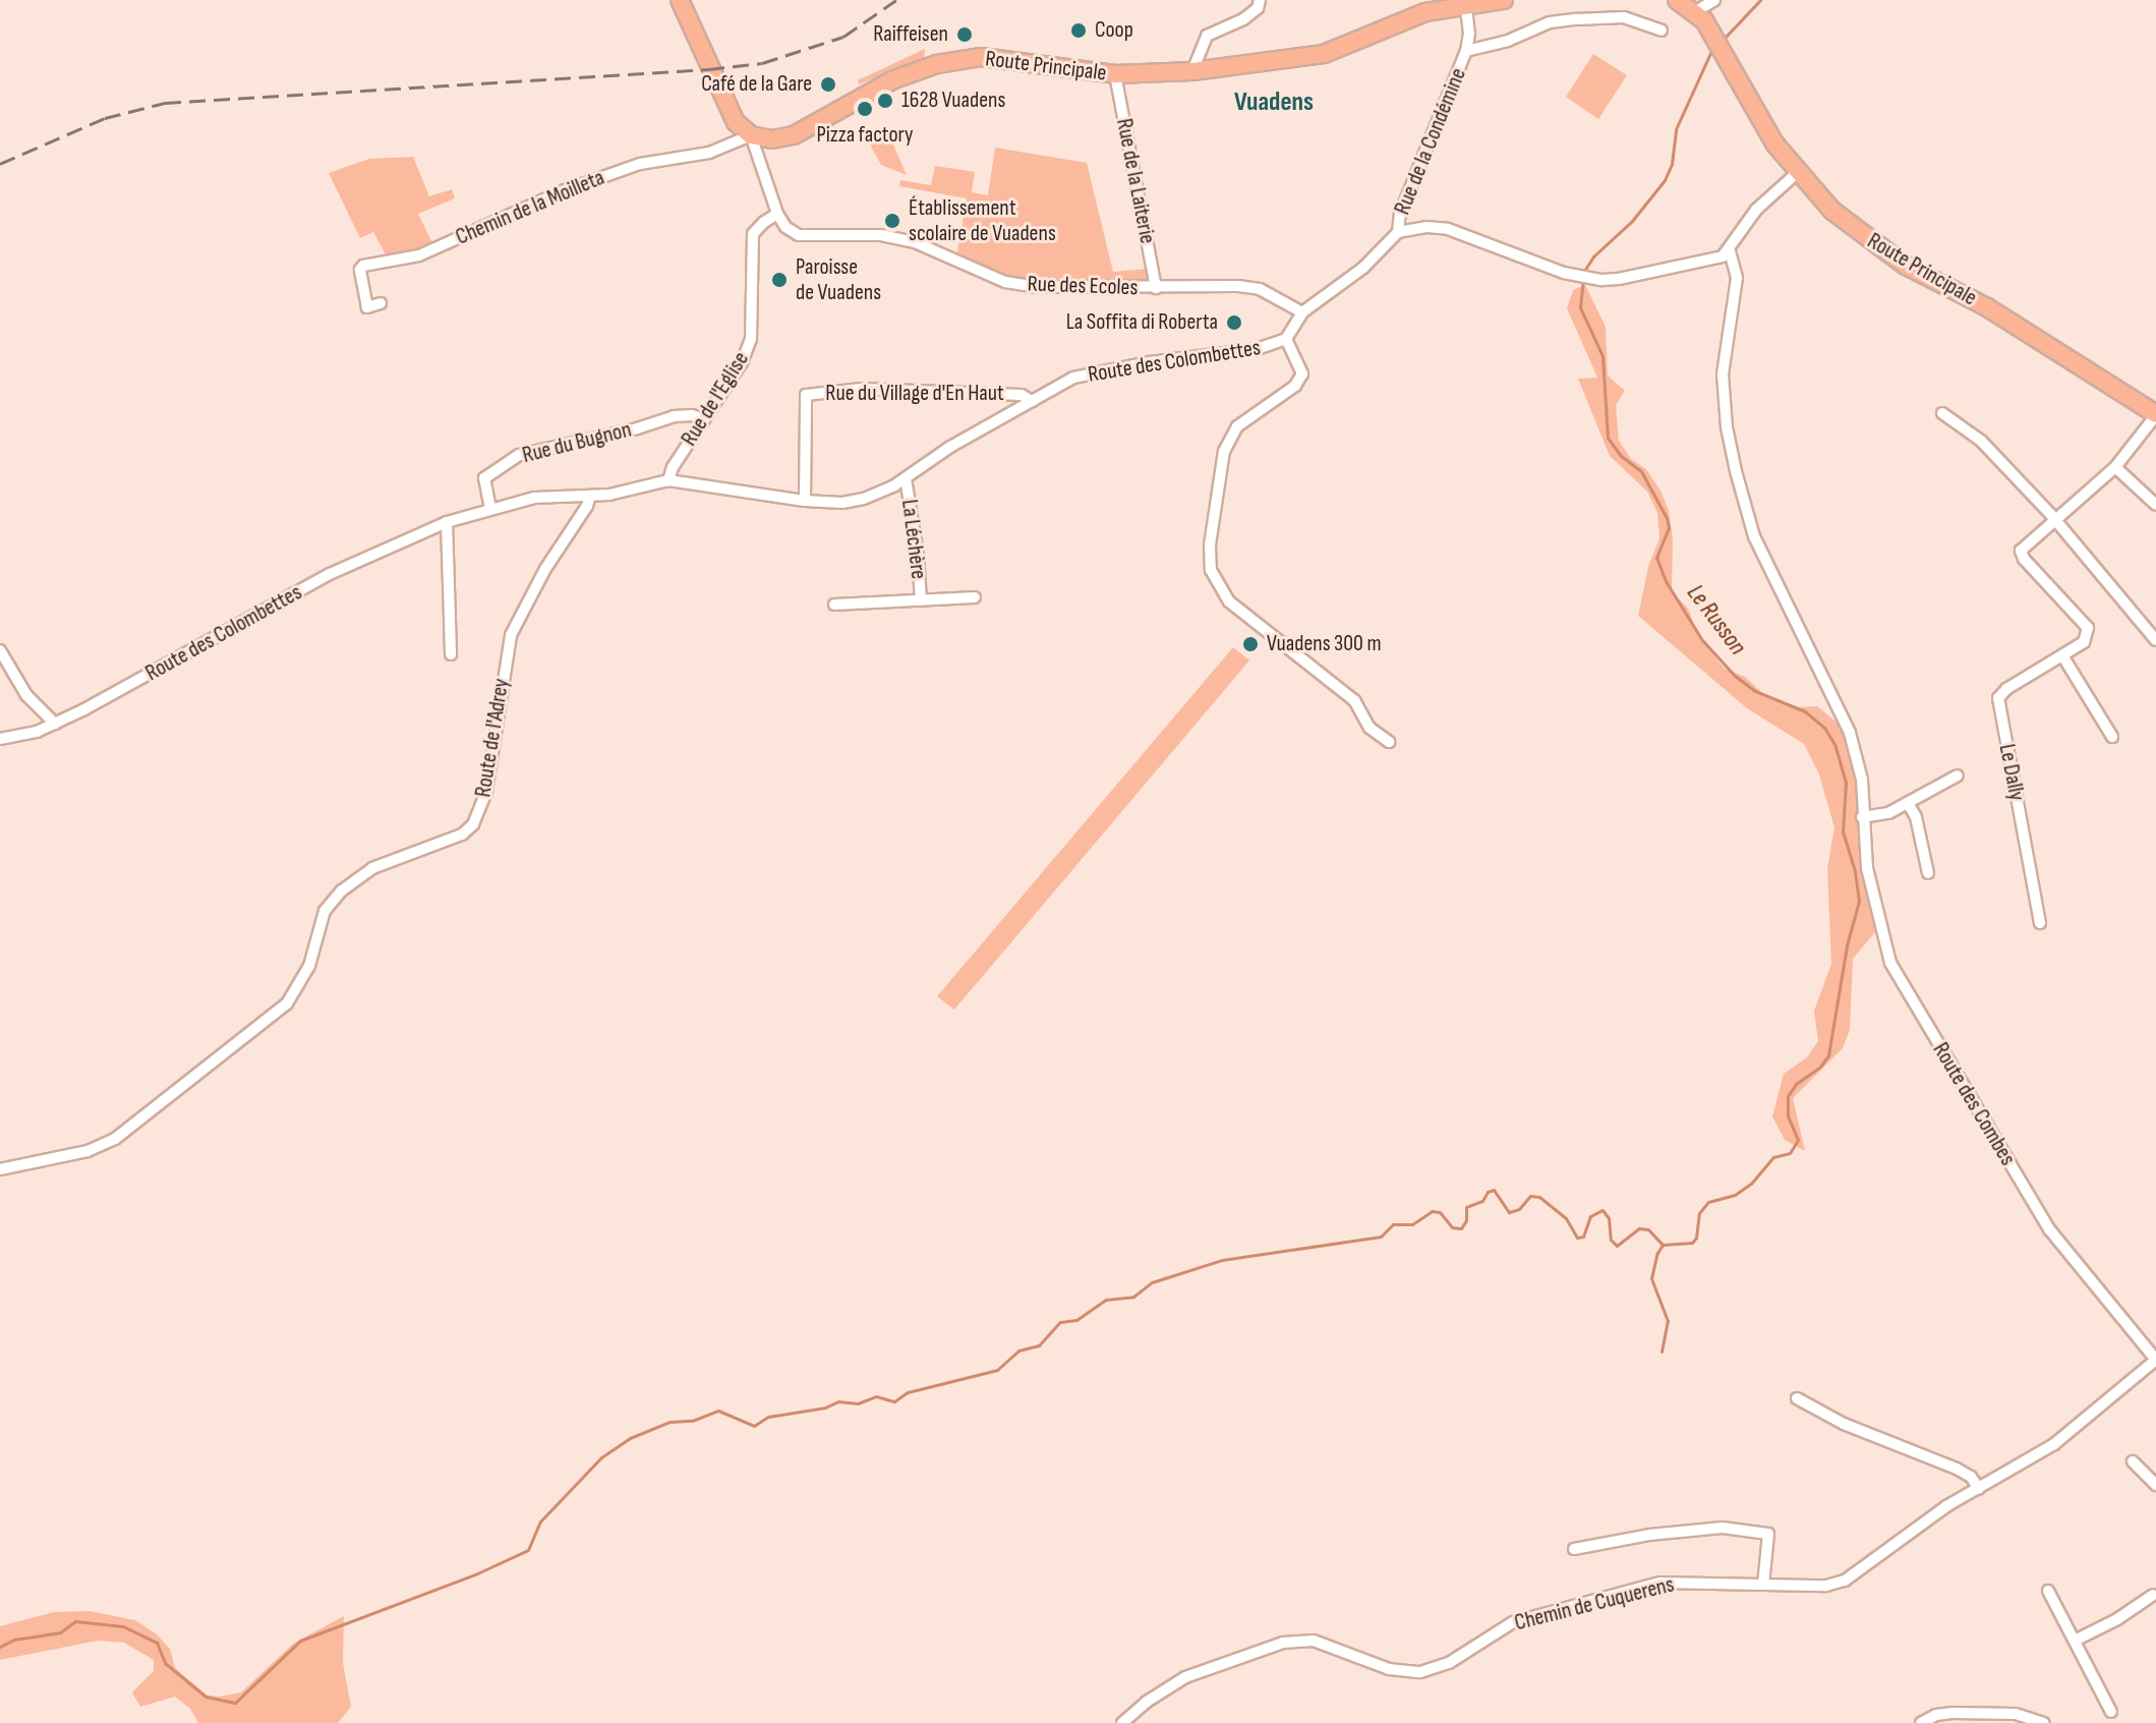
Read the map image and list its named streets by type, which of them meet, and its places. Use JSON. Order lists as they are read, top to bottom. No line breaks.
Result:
{"streets":{"main road":["Route Principale"],"street":["Rue de la Condémine","Rue de la Laiterie","Chemin de la Moilleta","Rue des Ecoles","Route des Colombettes","Rue du Village d'En Haut","Rue de l'Eglise","Rue du Bugnon","La Léchère","Route de l'Adrey","Le Dally","Route des Combes","Chemin de Cuquerens"]},"crossings":[["Route Principale","Rue de la Condémine"],["Route Principale","Rue de la Laiterie"],["Route Principale","Chemin de la Moilleta"],["Route Principale","Le Dally"],["Rue de la Condémine","Route des Colombettes"],["Rue de la Laiterie","Rue des Ecoles"],["Rue des Ecoles","Route des Colombettes"],["Rue des Ecoles","Rue de l'Eglise"],["Route des Colombettes","Rue du Village d'En Haut"],["Route des Colombettes","Rue de l'Eglise"],["Route des Colombettes","Rue du Bugnon"],["Route des Colombettes","La Léchère"],["Route des Colombettes","Route de l'Adrey"],["Rue de l'Eglise","Rue du Bugnon"],["Route des Combes","Chemin de Cuquerens"]],"districts":["Vuadens"],"water":["Le Russon"],"places":["Coop","Raiffeisen","Café de la Gare","1628 Vuadens","Pizza factory","Établissement scolaire de Vuadens","Paroisse de Vuadens","La Soffita di Roberta","Vuadens 300 m"]}
